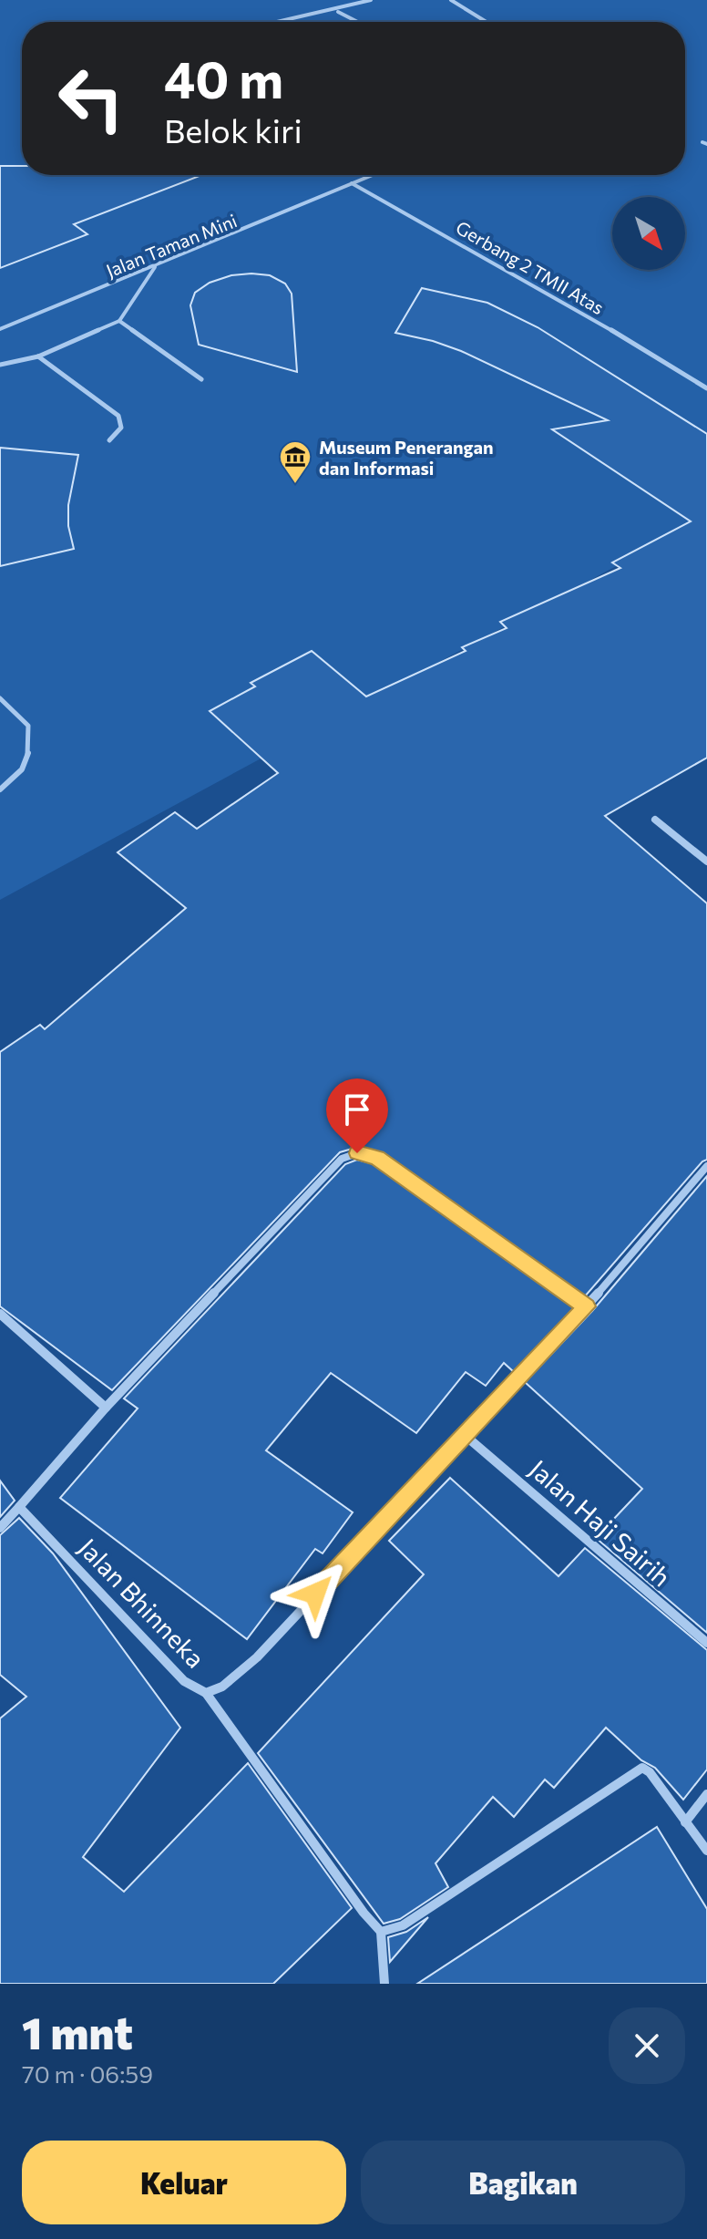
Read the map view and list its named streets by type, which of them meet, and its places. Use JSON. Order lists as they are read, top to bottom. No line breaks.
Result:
{"streets":{"street":["Jalan Haji Sairih","Jalan Bhinneka"],"lane":["Jalan Taman Mini","Gerbang 2 TMII Atas"]},"crossings":[["Jalan Taman Mini","Gerbang 2 TMII Atas"],["Jalan Haji Sairih","Jalan Bhinneka"]],"places":{"museum":["Museum Penerangan dan Informasi"]},"north":"bottom right","page":{"turn":["40 m","Belok kiri"],"heading":["1 mnt","70 m · 06:59"],"buttons":["Keluar","Bagikan"]}}
